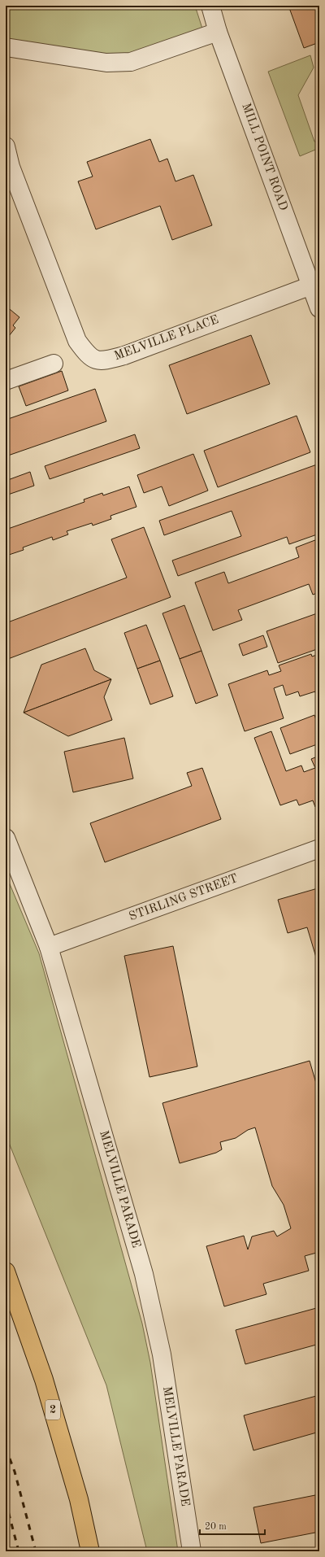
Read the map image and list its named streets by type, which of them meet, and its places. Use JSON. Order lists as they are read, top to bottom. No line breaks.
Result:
{"streets":{"highway":["2"],"street":["MILL POINT ROAD","MELVILLE PLACE","STIRLING STREET","MELVILLE PARADE"]},"crossings":[["MILL POINT ROAD","MELVILLE PLACE"],["STIRLING STREET","MELVILLE PARADE"]],"scale_bar":"20 m"}
